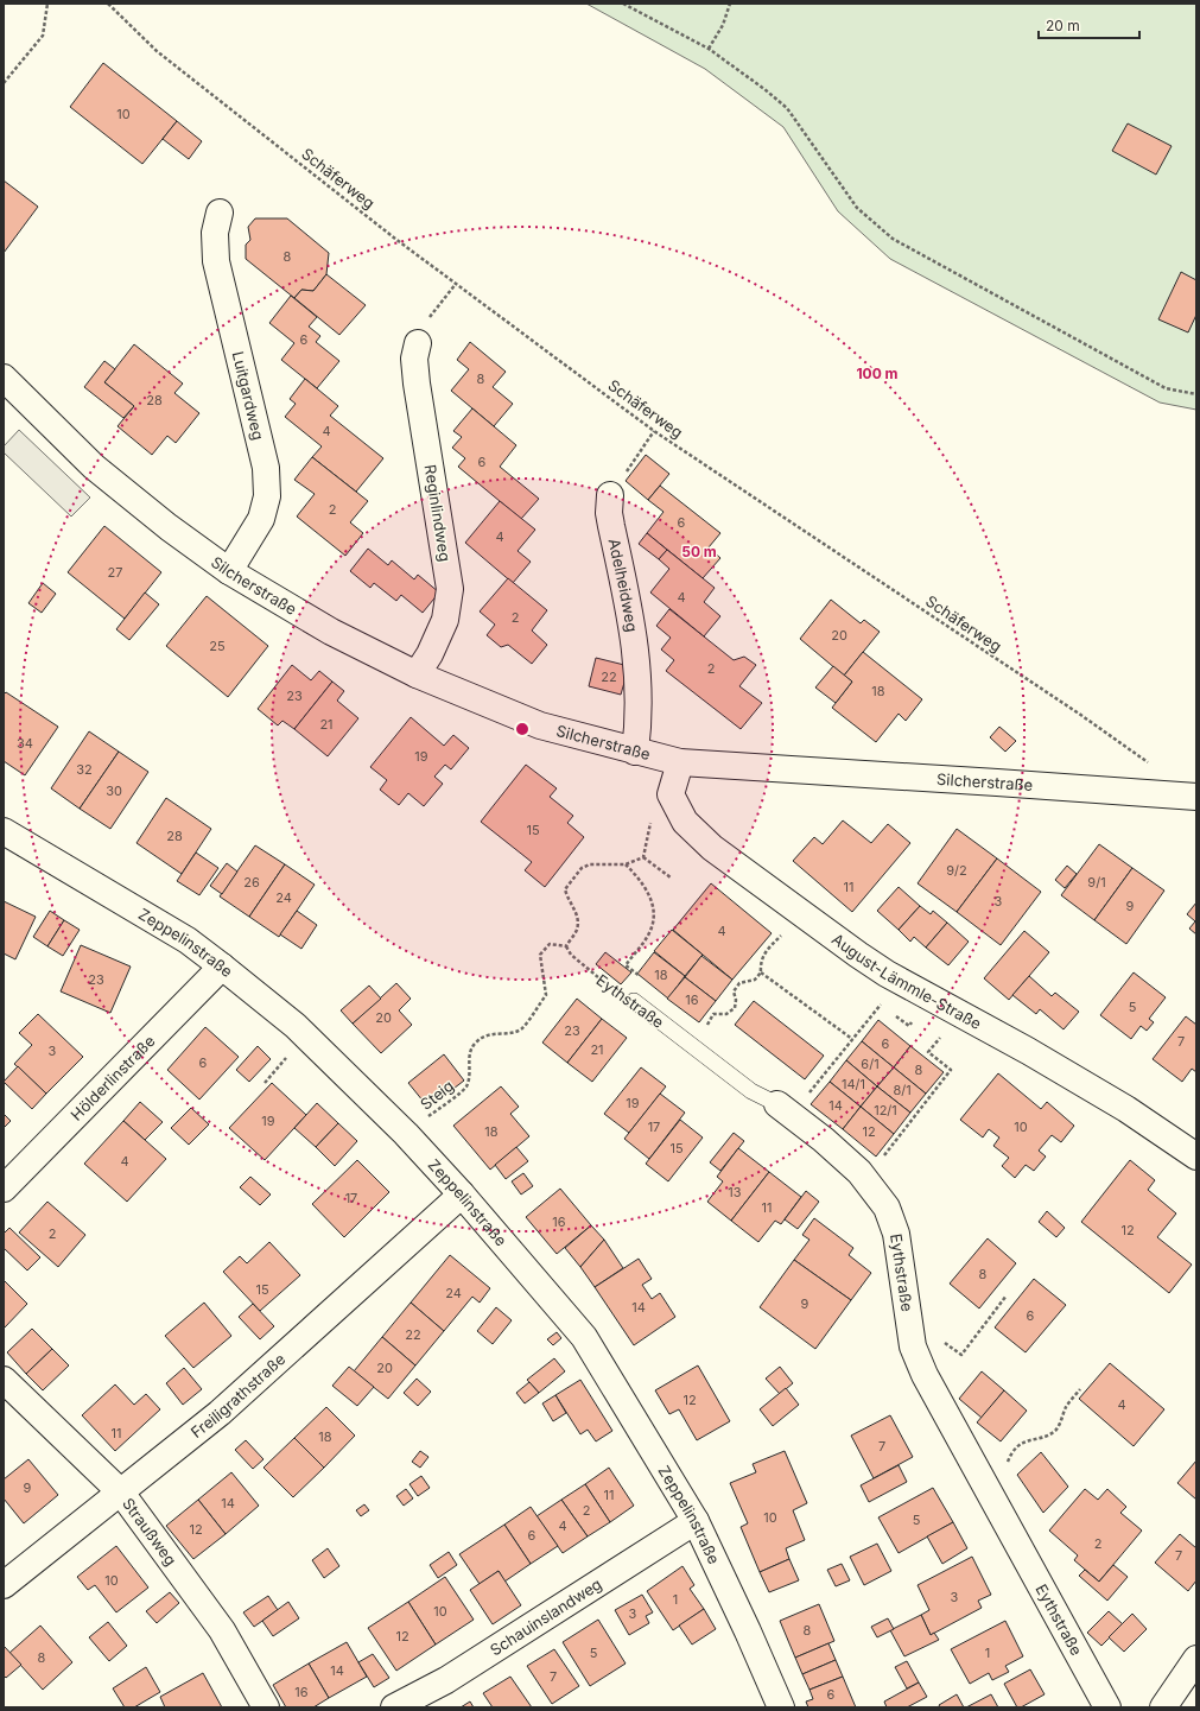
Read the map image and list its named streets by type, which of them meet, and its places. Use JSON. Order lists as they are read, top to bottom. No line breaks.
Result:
{"streets":{"street":["Luitgardweg","Reginlindweg","Silcherstraße","Adelheidweg","Zeppelinstraße","August-Lämmle-Straße","Eythstraße","Hölderlinstraße","Freiligrathstraße","Straußweg","Schauinslandweg"],"path":["Schäferweg","Steig"]},"crossings":[["Luitgardweg","Silcherstraße"],["Reginlindweg","Silcherstraße"],["Silcherstraße","Adelheidweg"],["Zeppelinstraße","Hölderlinstraße"],["Zeppelinstraße","Steig"],["Zeppelinstraße","Freiligrathstraße"],["Zeppelinstraße","Schauinslandweg"],["Eythstraße","Steig"],["Freiligrathstraße","Straußweg"]],"house_numbers":["10","8","6","8","28","4","6","2","6","4","27","4","2","20","25","2","22","18","23","21","34","19","32","30","15","28","9/2","26","9/1","11","24","3","9","4","18","23","16","5","20","23","7","6","21","3","6","6/1","8","14/1","8/1","19","14","12/1","19","17","10","18","12","15","4","13","17","11","16","12","2","8","15","24","9","14","6","22","20","12","4","11","18","7","9","11","14","2","10","5","4","12","6","2","7","10","3","1","10","3","8","12","5","1","8","14","7","16","6"],"scale_bar":"20 m","rings":["100 m","50 m"]}
